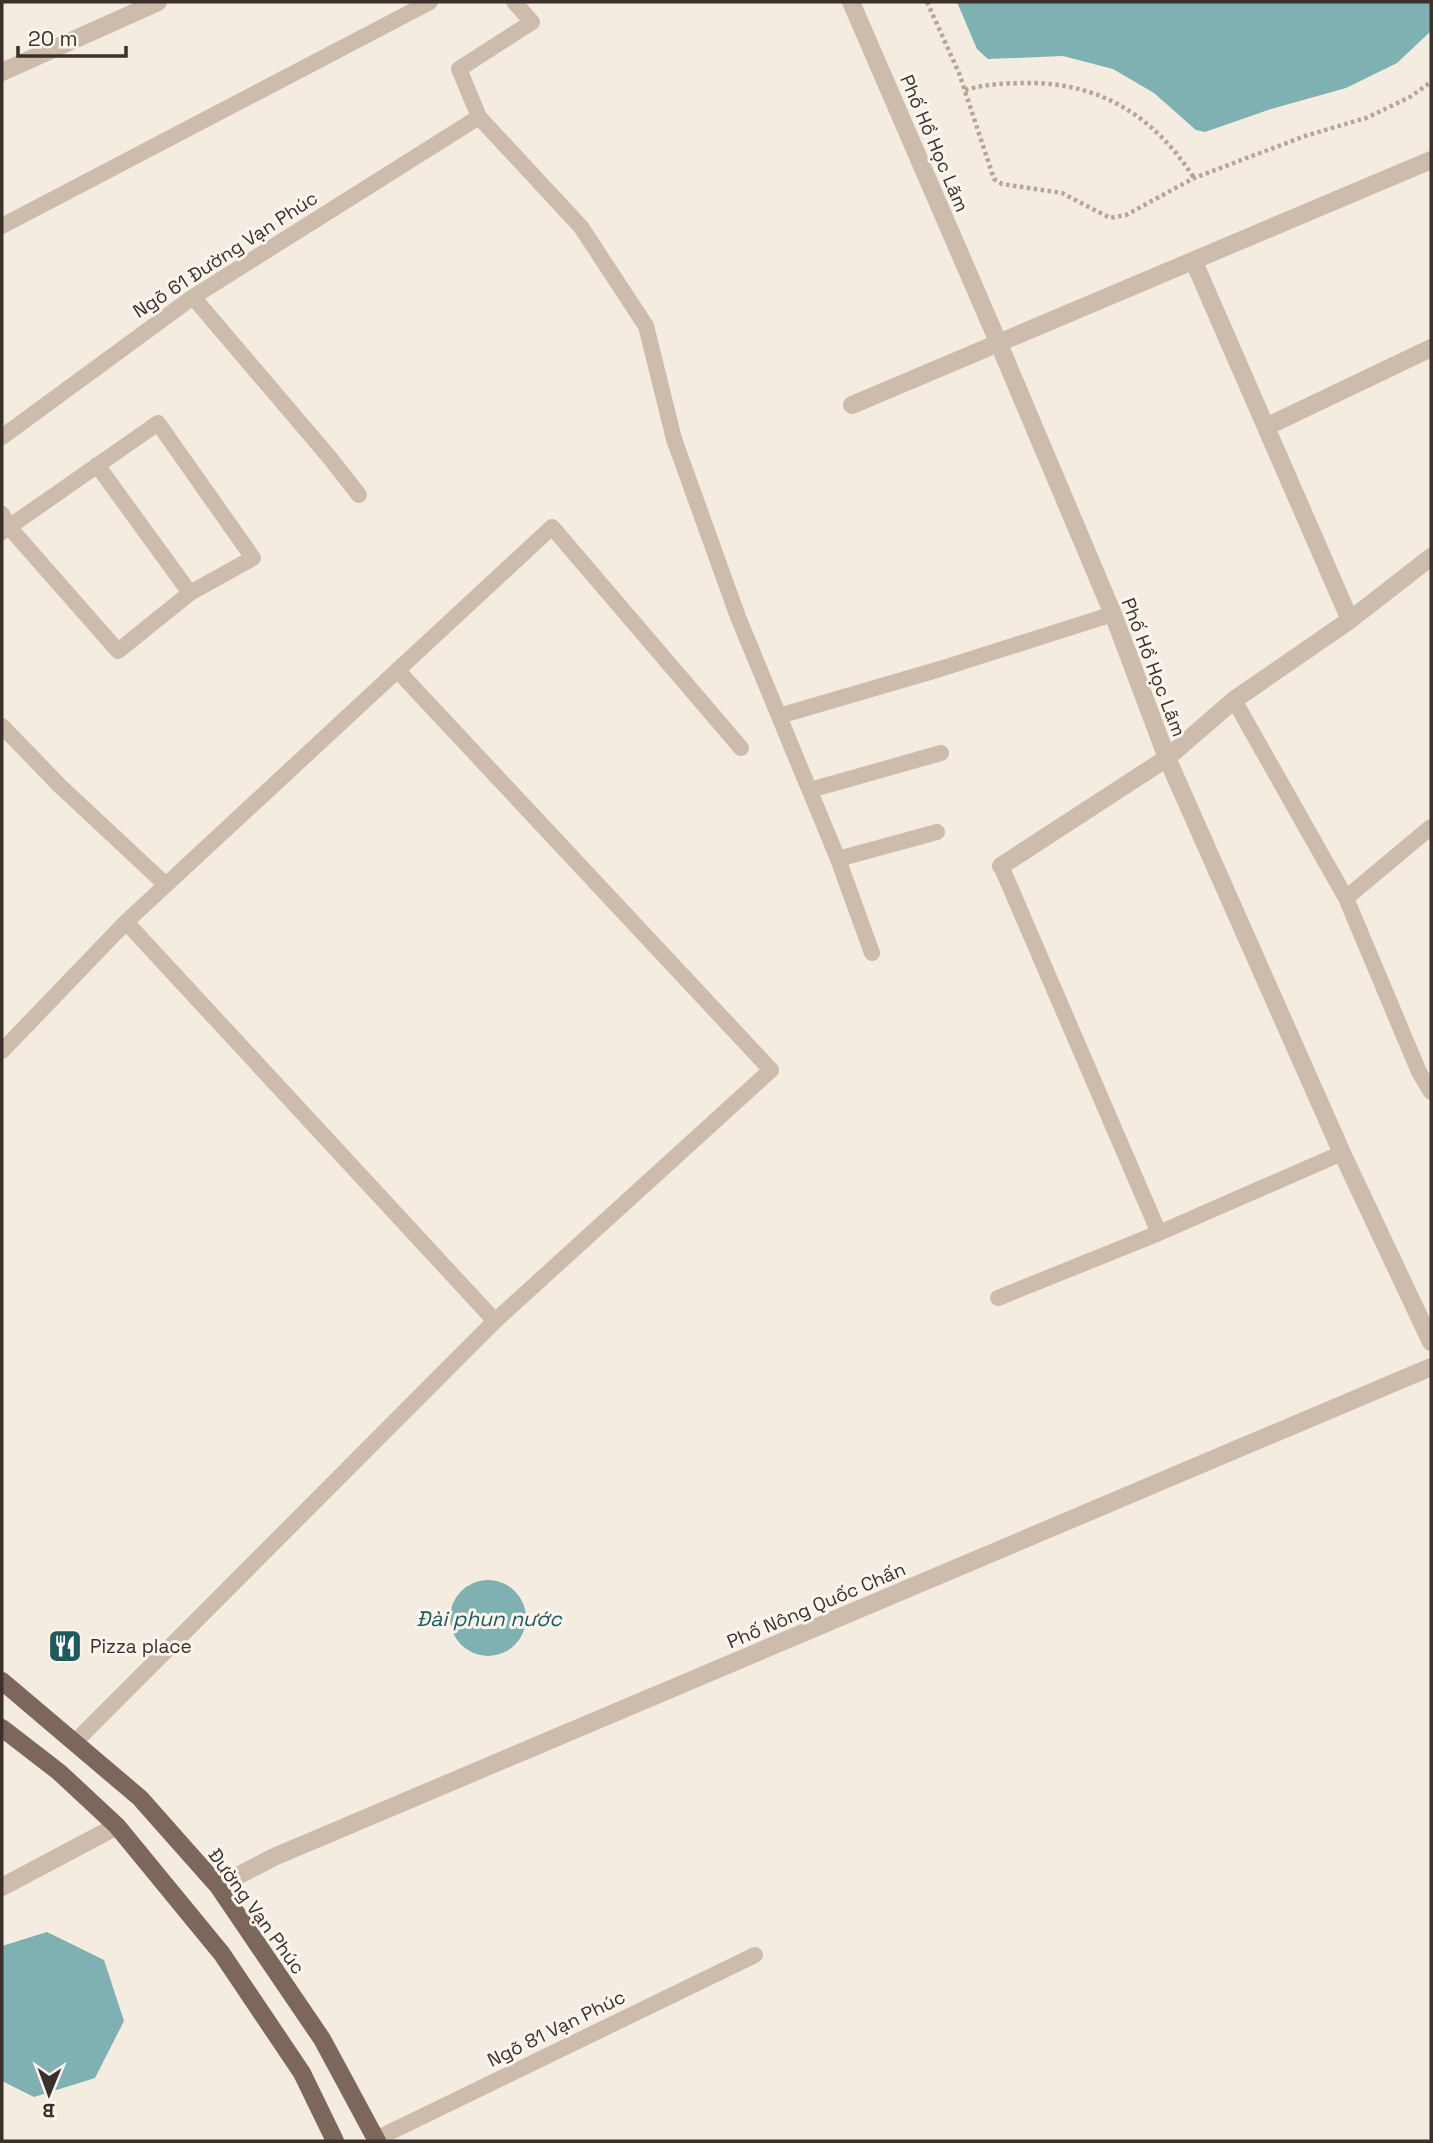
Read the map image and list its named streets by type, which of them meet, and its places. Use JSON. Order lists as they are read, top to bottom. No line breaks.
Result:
{"streets":{"main road":["Đường Vạn Phúc"],"street":["Phố Hồ Học Lãm","Phố Nông Quốc Chấn"],"lane":["Ngõ 61 Đường Vạn Phúc","Ngõ 81 Vạn Phúc"]},"crossings":[["Phố Nông Quốc Chấn","Đường Vạn Phúc"],["Đường Vạn Phúc","Ngõ 81 Vạn Phúc"]],"water":["Đài phun nước"],"places":{"restaurant":["Pizza place"]},"scale_bar":"20 m","north":"bottom"}
